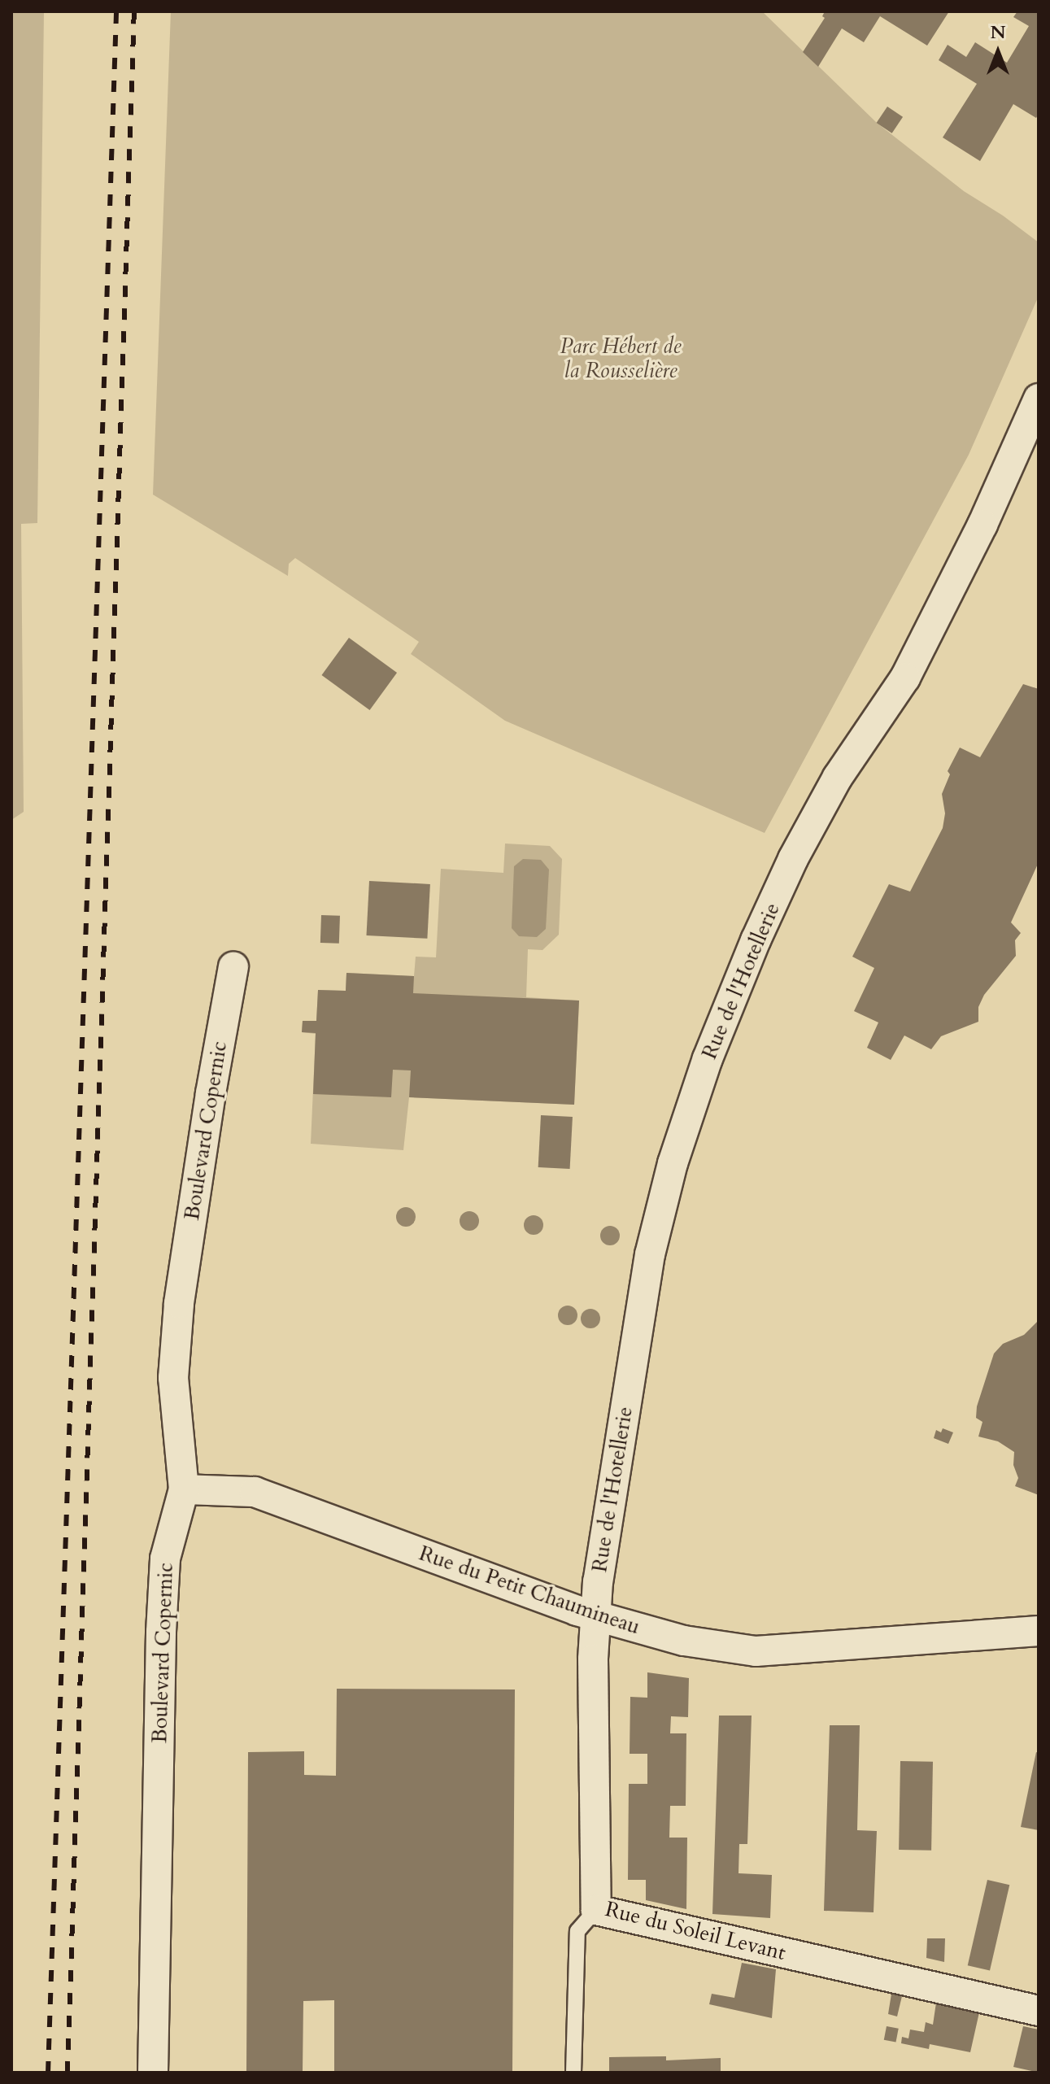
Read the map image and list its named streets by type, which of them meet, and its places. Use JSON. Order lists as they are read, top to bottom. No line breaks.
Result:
{"streets":{"street":["Rue de l'Hotellerie","Boulevard Copernic","Rue du Petit Chaumineau","Rue du Soleil Levant"]},"crossings":[["Rue de l'Hotellerie","Rue du Petit Chaumineau"],["Rue de l'Hotellerie","Rue du Soleil Levant"],["Boulevard Copernic","Rue du Petit Chaumineau"],["Rue du Petit Chaumineau","Rue du Soleil Levant"]],"parks":["Parc Hébert de la Rousselière"],"north":"top"}
